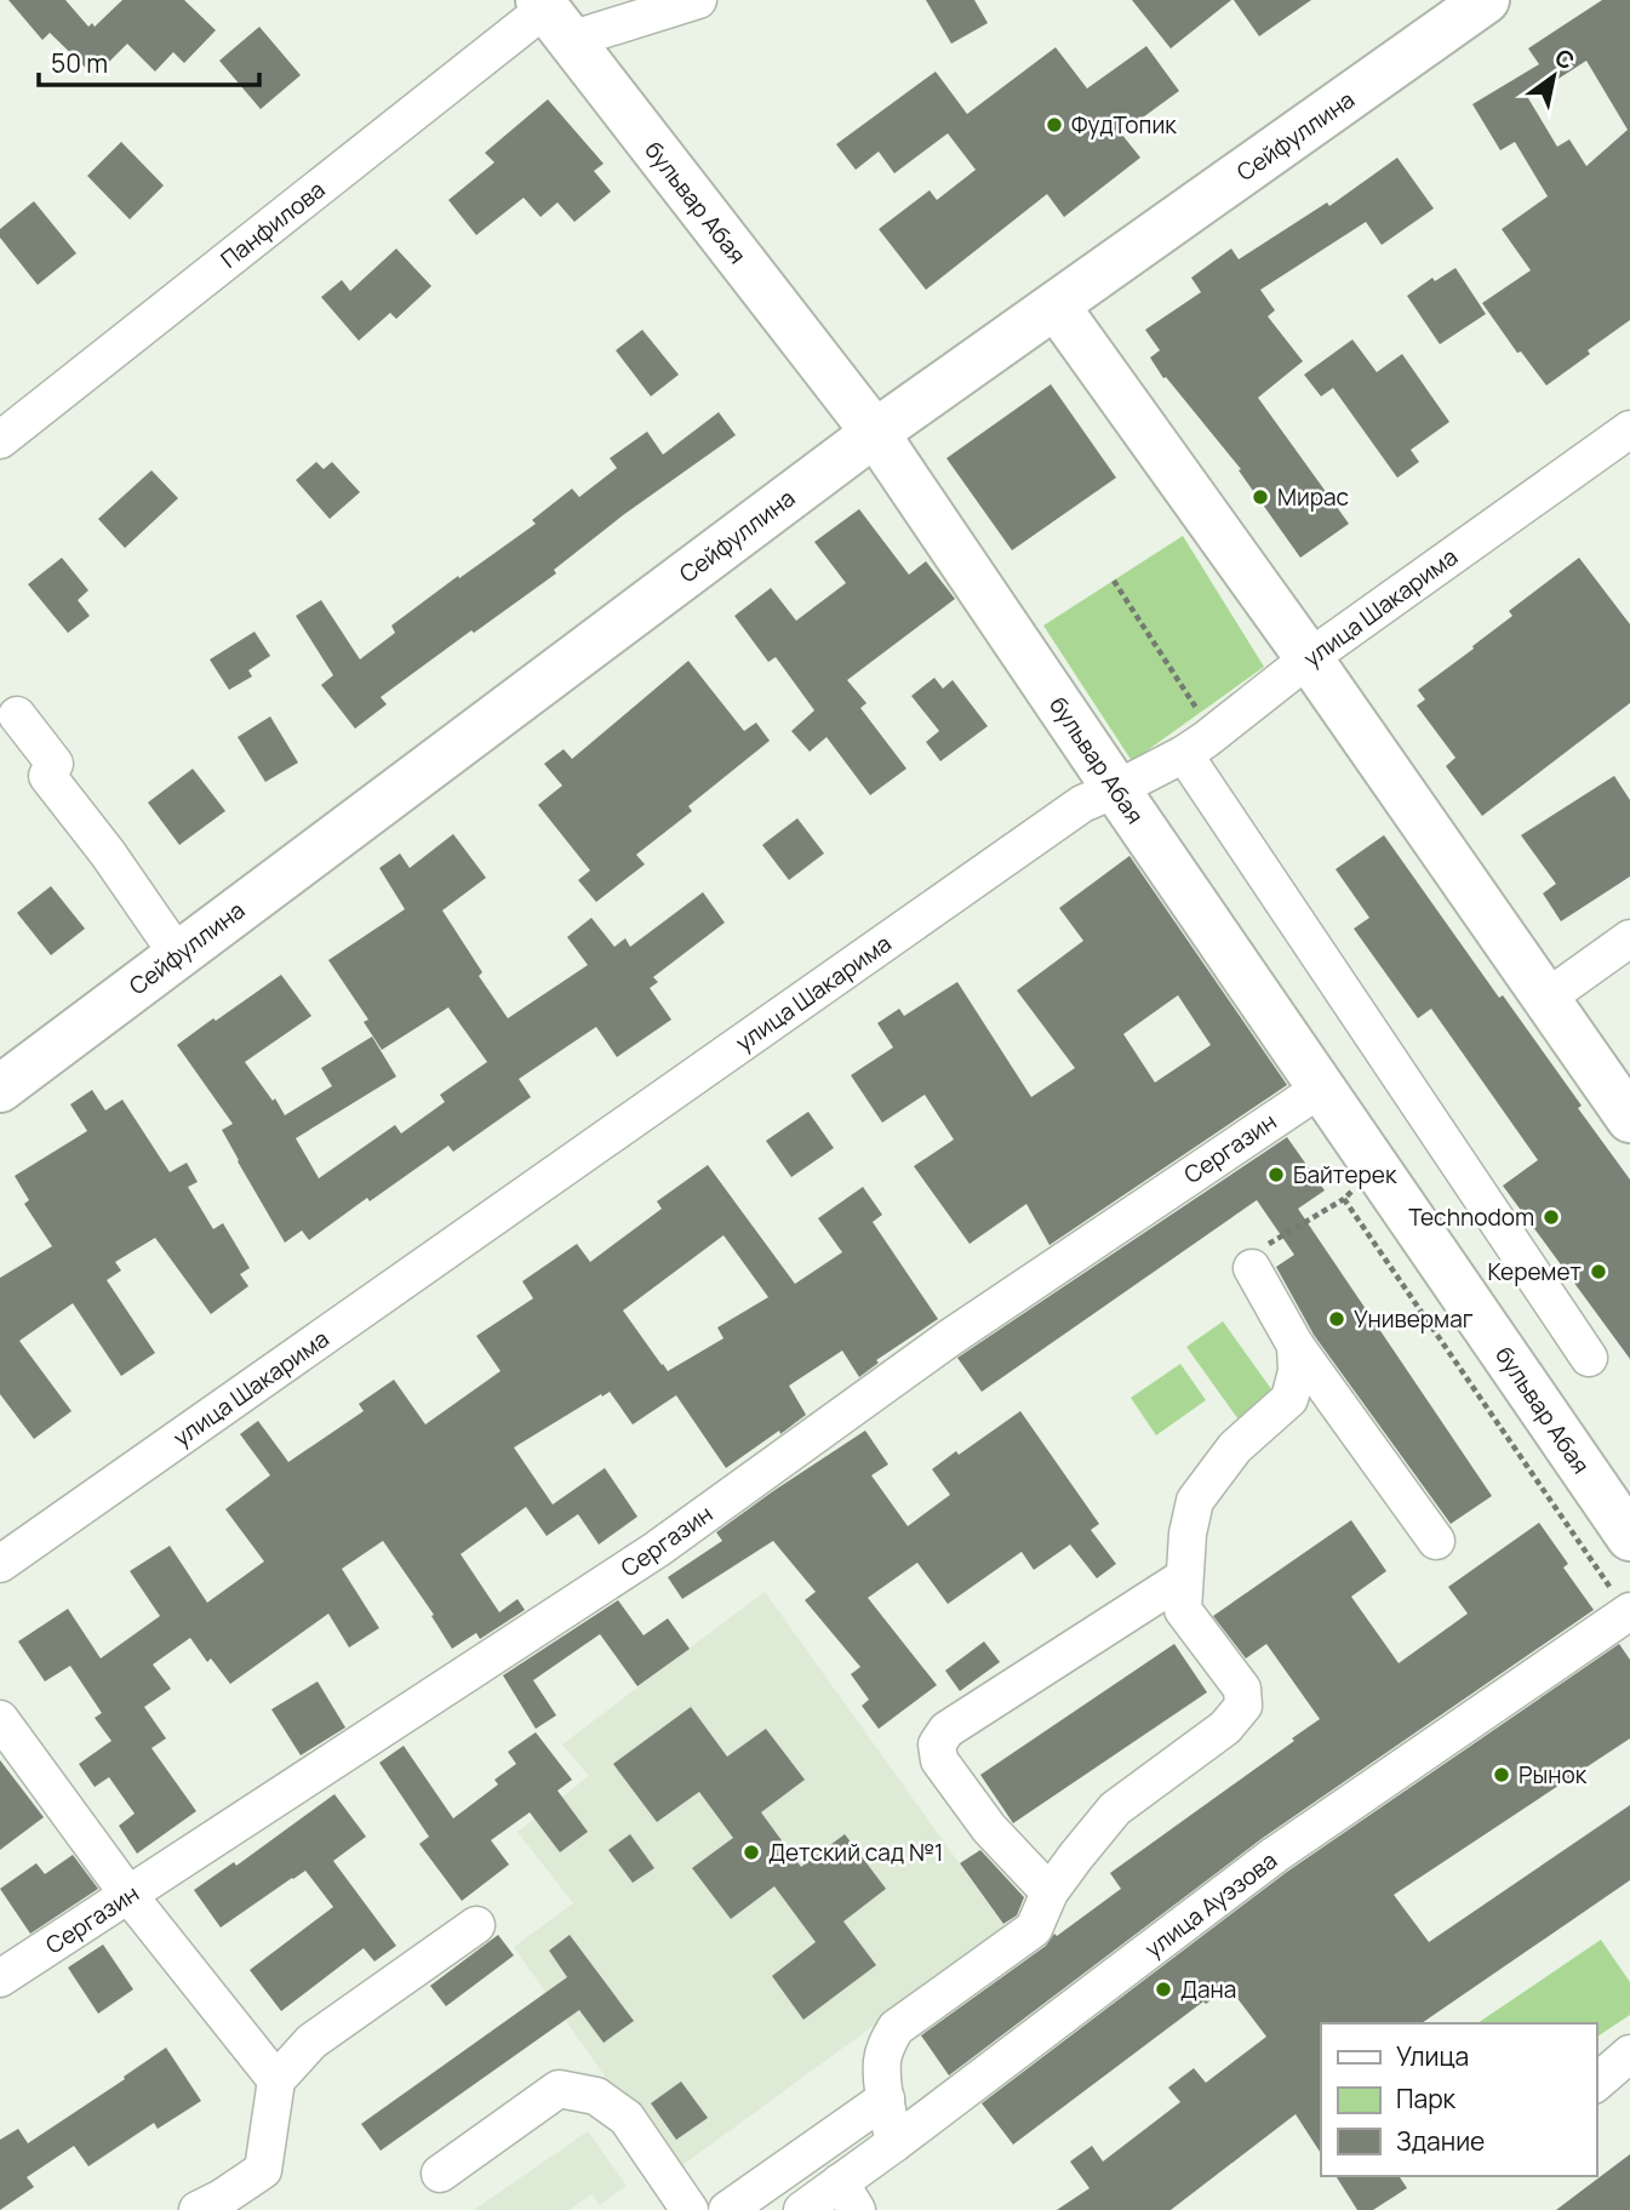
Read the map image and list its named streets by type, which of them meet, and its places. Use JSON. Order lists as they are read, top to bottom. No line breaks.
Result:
{"streets":{"main road":["Сейфуллина","бульвар Абая"],"street":["Панфилова","улица Шакарима","Сергазин","улица Ауэзова"]},"crossings":[["Сейфуллина","бульвар Абая"],["бульвар Абая","Панфилова"],["бульвар Абая","улица Шакарима"],["бульвар Абая","Сергазин"]],"places":["ФудТопик","Мирас","Байтерек","Technodom","Керемет","Универмаг","Рынок","Детский сад №1","Дана"],"legend":["Улица","Парк","Здание"],"scale_bar":"50 m","north":"top right"}
